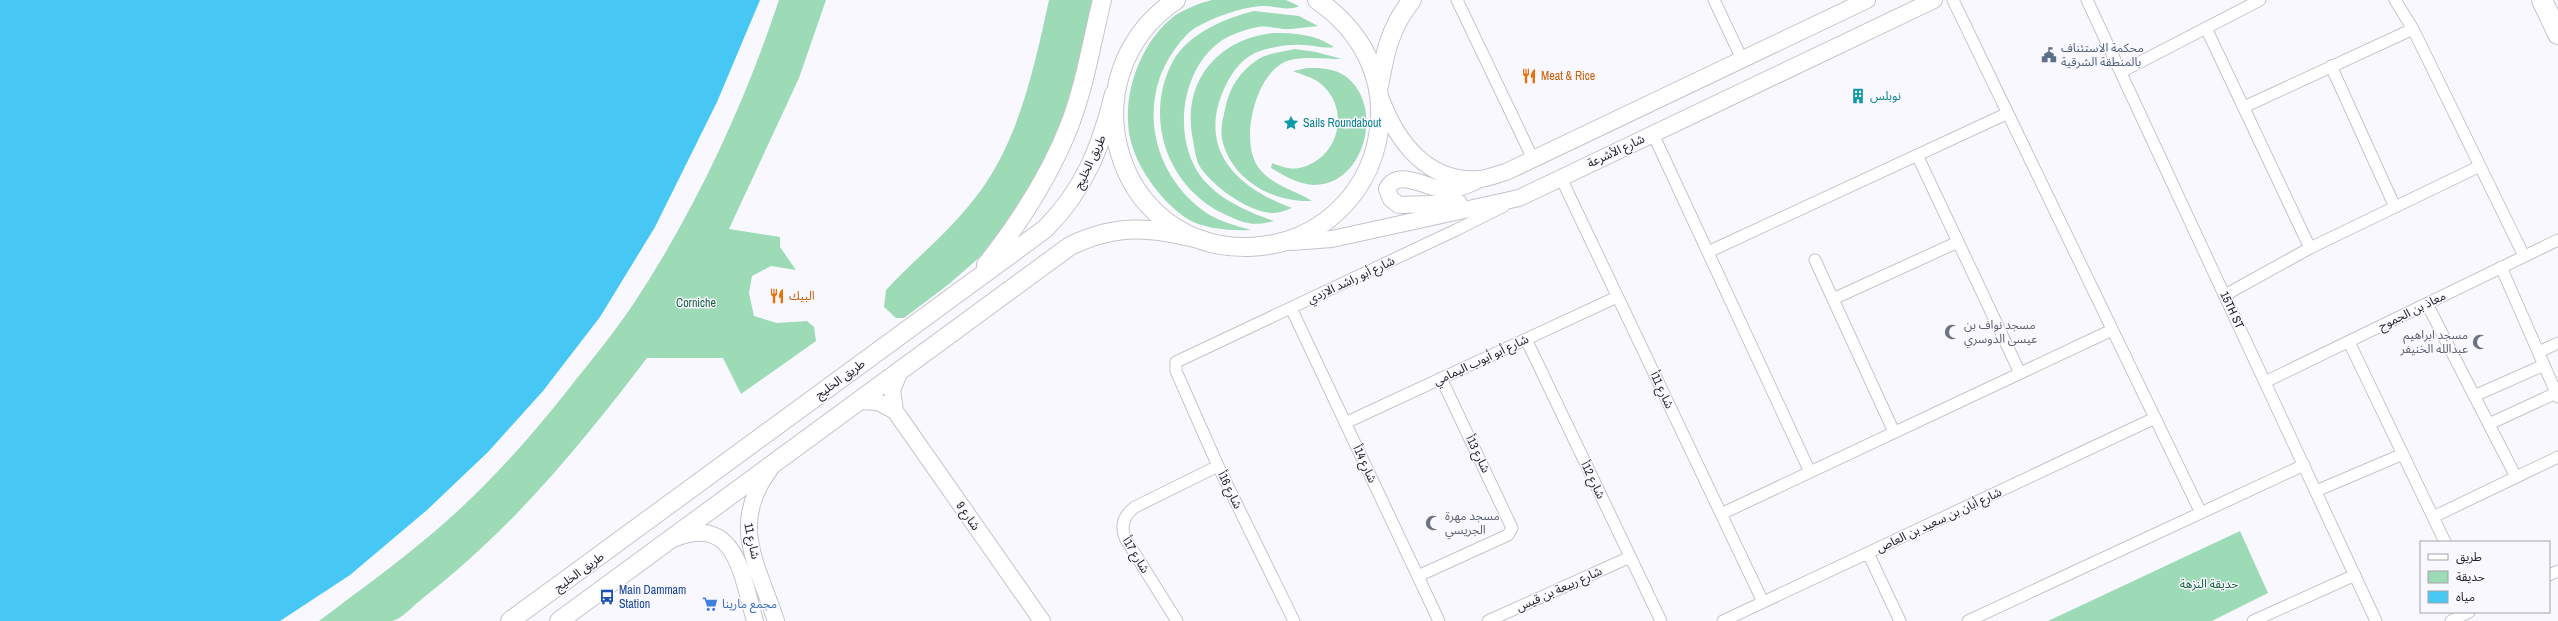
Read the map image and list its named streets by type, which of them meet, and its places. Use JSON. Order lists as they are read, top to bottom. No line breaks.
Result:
{"streets":{"main road":["طريق الخليج"],"street":["شارع الأشرعة","شارع أبو راشد الازدي","15TH ST","معاذ بن الجموح","شارع أبو أيوب اليمامي","شارع 11أ","شارع 13أ","شارع 14أ","شارع 12أ","شارع 16أ","شارع 9","شارع أبان بن سعيد بن العاص","شارع 11","شارع 17أ","شارع ربيعة بن قيس"]},"crossings":[["شارع الأشرعة","شارع أبو راشد الازدي"],["شارع الأشرعة","شارع 11أ"],["شارع أبو راشد الازدي","شارع 14أ"],["شارع أبو راشد الازدي","شارع 16أ"],["15TH ST","معاذ بن الجموح"],["شارع أبو أيوب اليمامي","شارع 11أ"],["شارع أبو أيوب اليمامي","شارع 13أ"],["شارع أبو أيوب اليمامي","شارع 14أ"],["شارع أبو أيوب اليمامي","شارع 12أ"],["شارع 11أ","شارع أبان بن سعيد بن العاص"],["شارع 13أ","شارع 14أ"],["شارع 12أ","شارع ربيعة بن قيس"],["شارع 16أ","شارع 17أ"]],"parks":["Corniche","حديقة النزهة"],"places":{"public building":["محكمة الاستئناف بالمنطقة الشرقية"],"restaurant":["Meat & Rice","البيك"],"building":["نوبلس"],"place":["Sails Roundabout"],"mosque":["مسجد نواف بن عيسى الدوسري","مسجد ابراهيم عبدالله الخنيفر","مسجد مهرة الجريسي"],"bus stop":["Main Dammam Station"],"supermarket":["مجمع مارينا"]},"legend":["طريق","حديقة","مياه"]}
